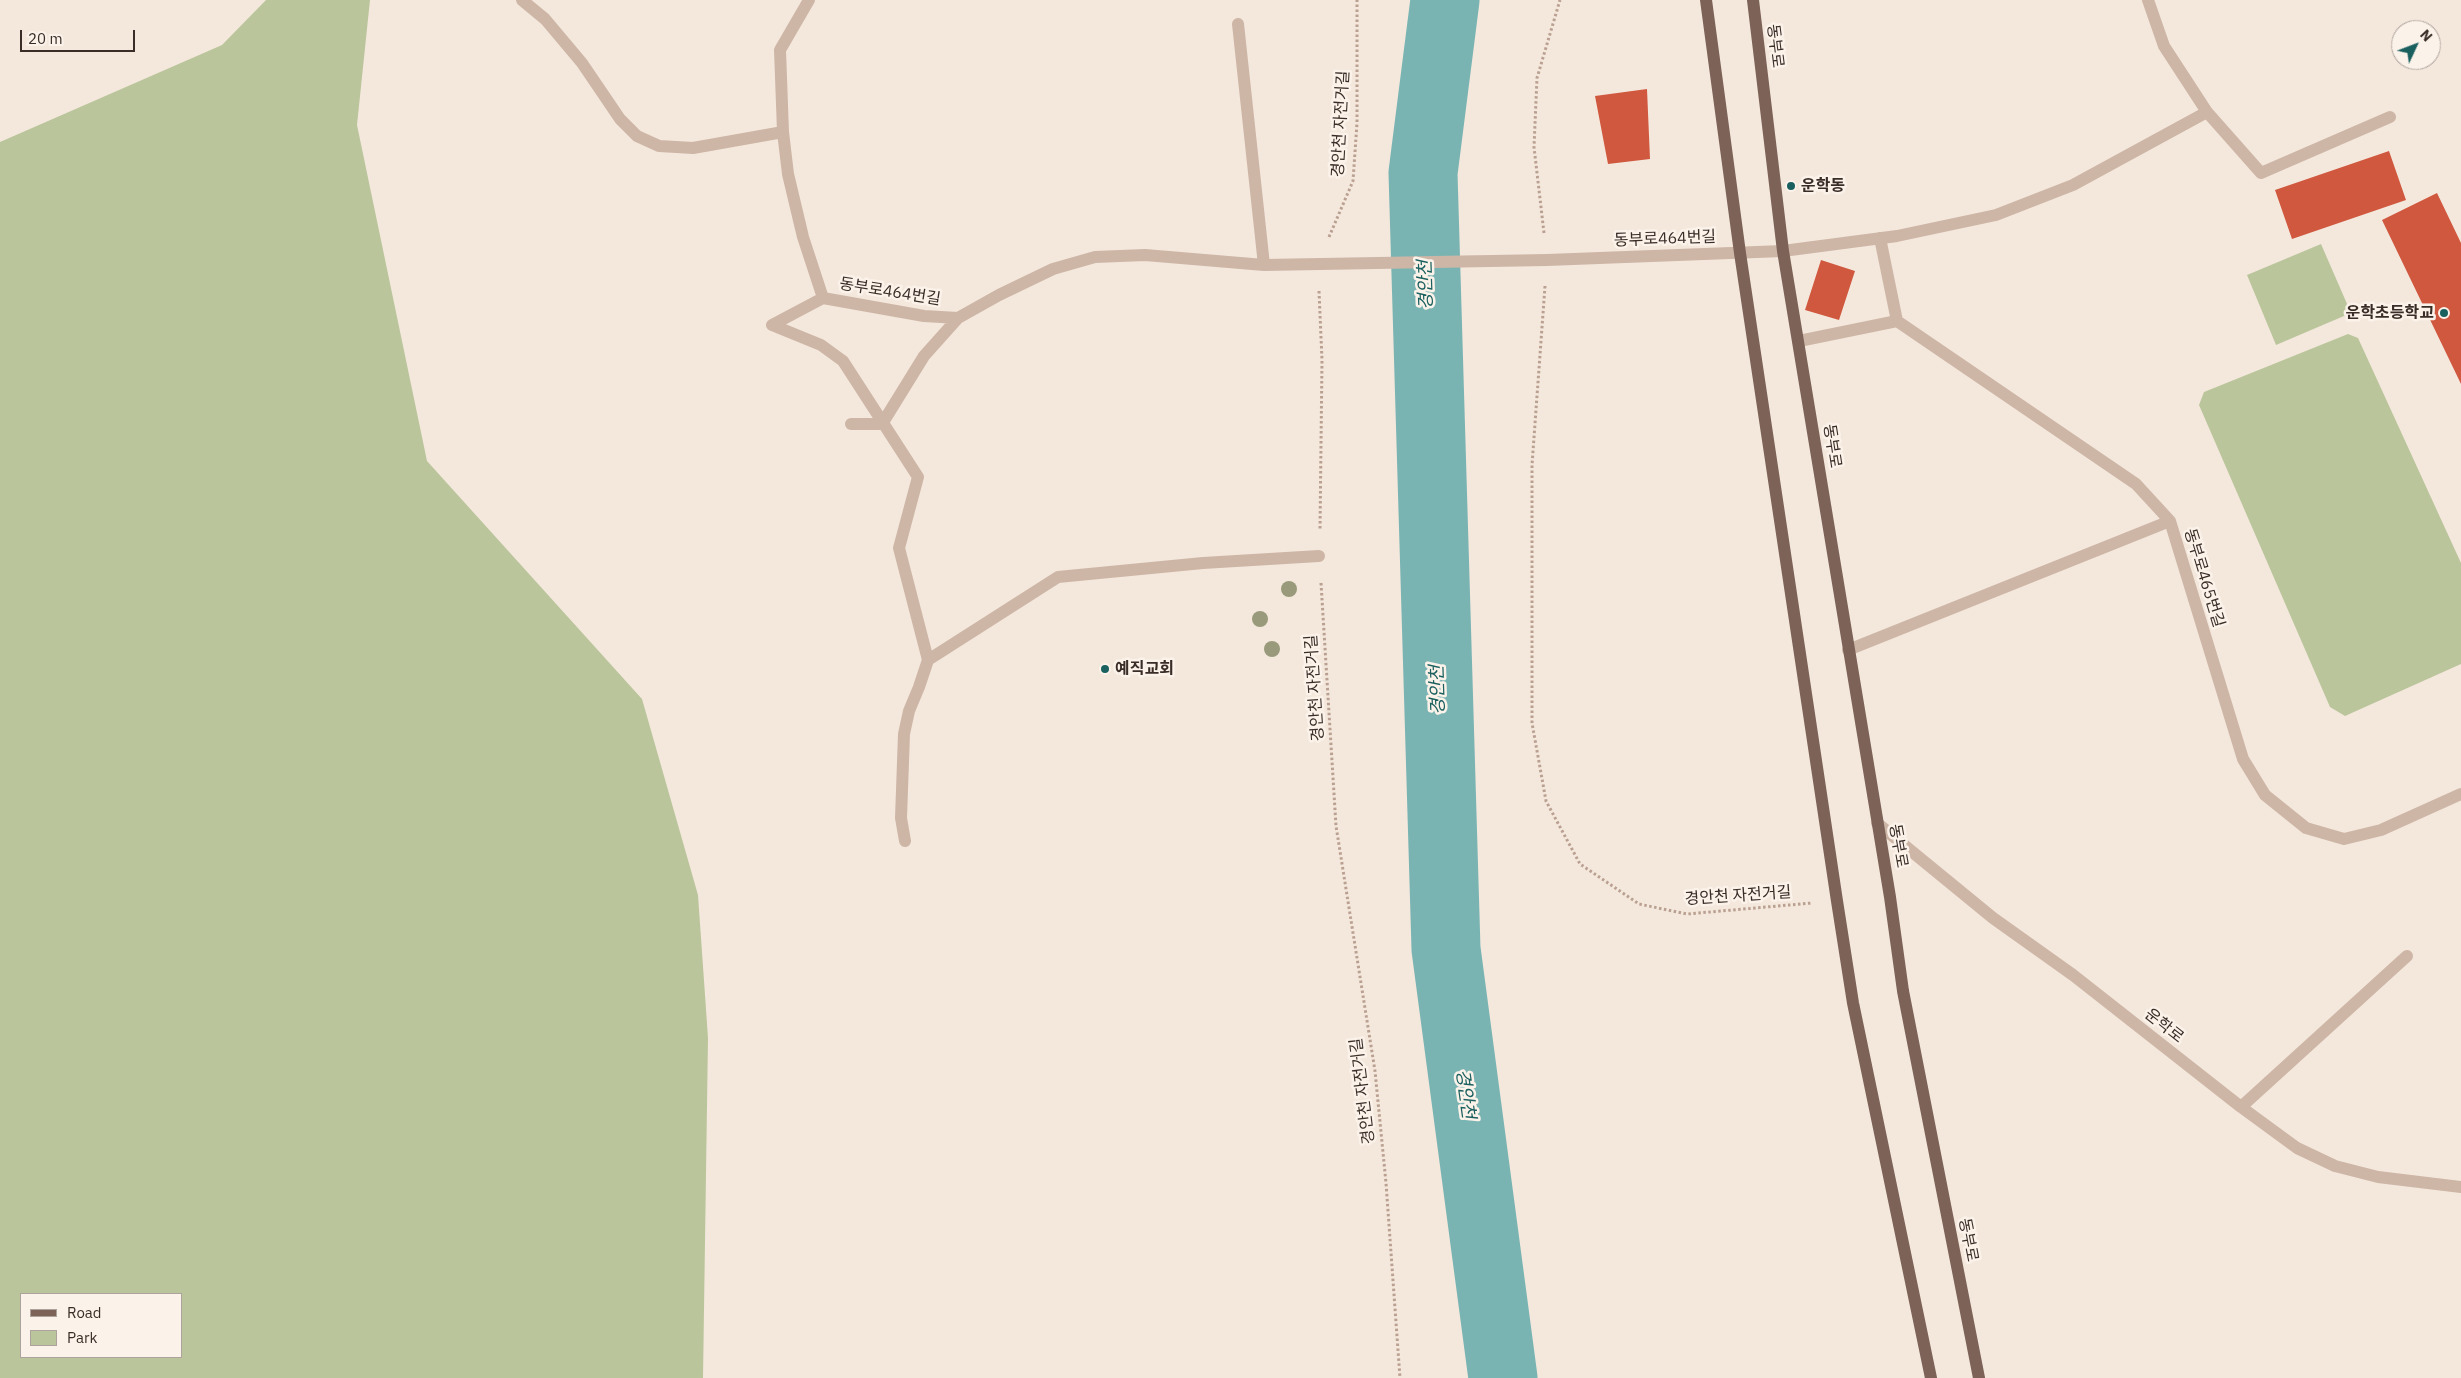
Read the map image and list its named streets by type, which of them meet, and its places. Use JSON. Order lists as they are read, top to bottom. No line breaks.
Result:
{"streets":{"main road":["동부로"],"street":["동부로464번길","동부로465번길","운학로"],"path":["경안천 자전거길"]},"crossings":[["동부로","동부로464번길"],["동부로","운학로"],["경안천 자전거길","동부로464번길"]],"water":["경안천"],"places":["운학동","운학초등학교","예직교회"],"legend":["Road","Park"],"scale_bar":"20 m","north":"top right"}
